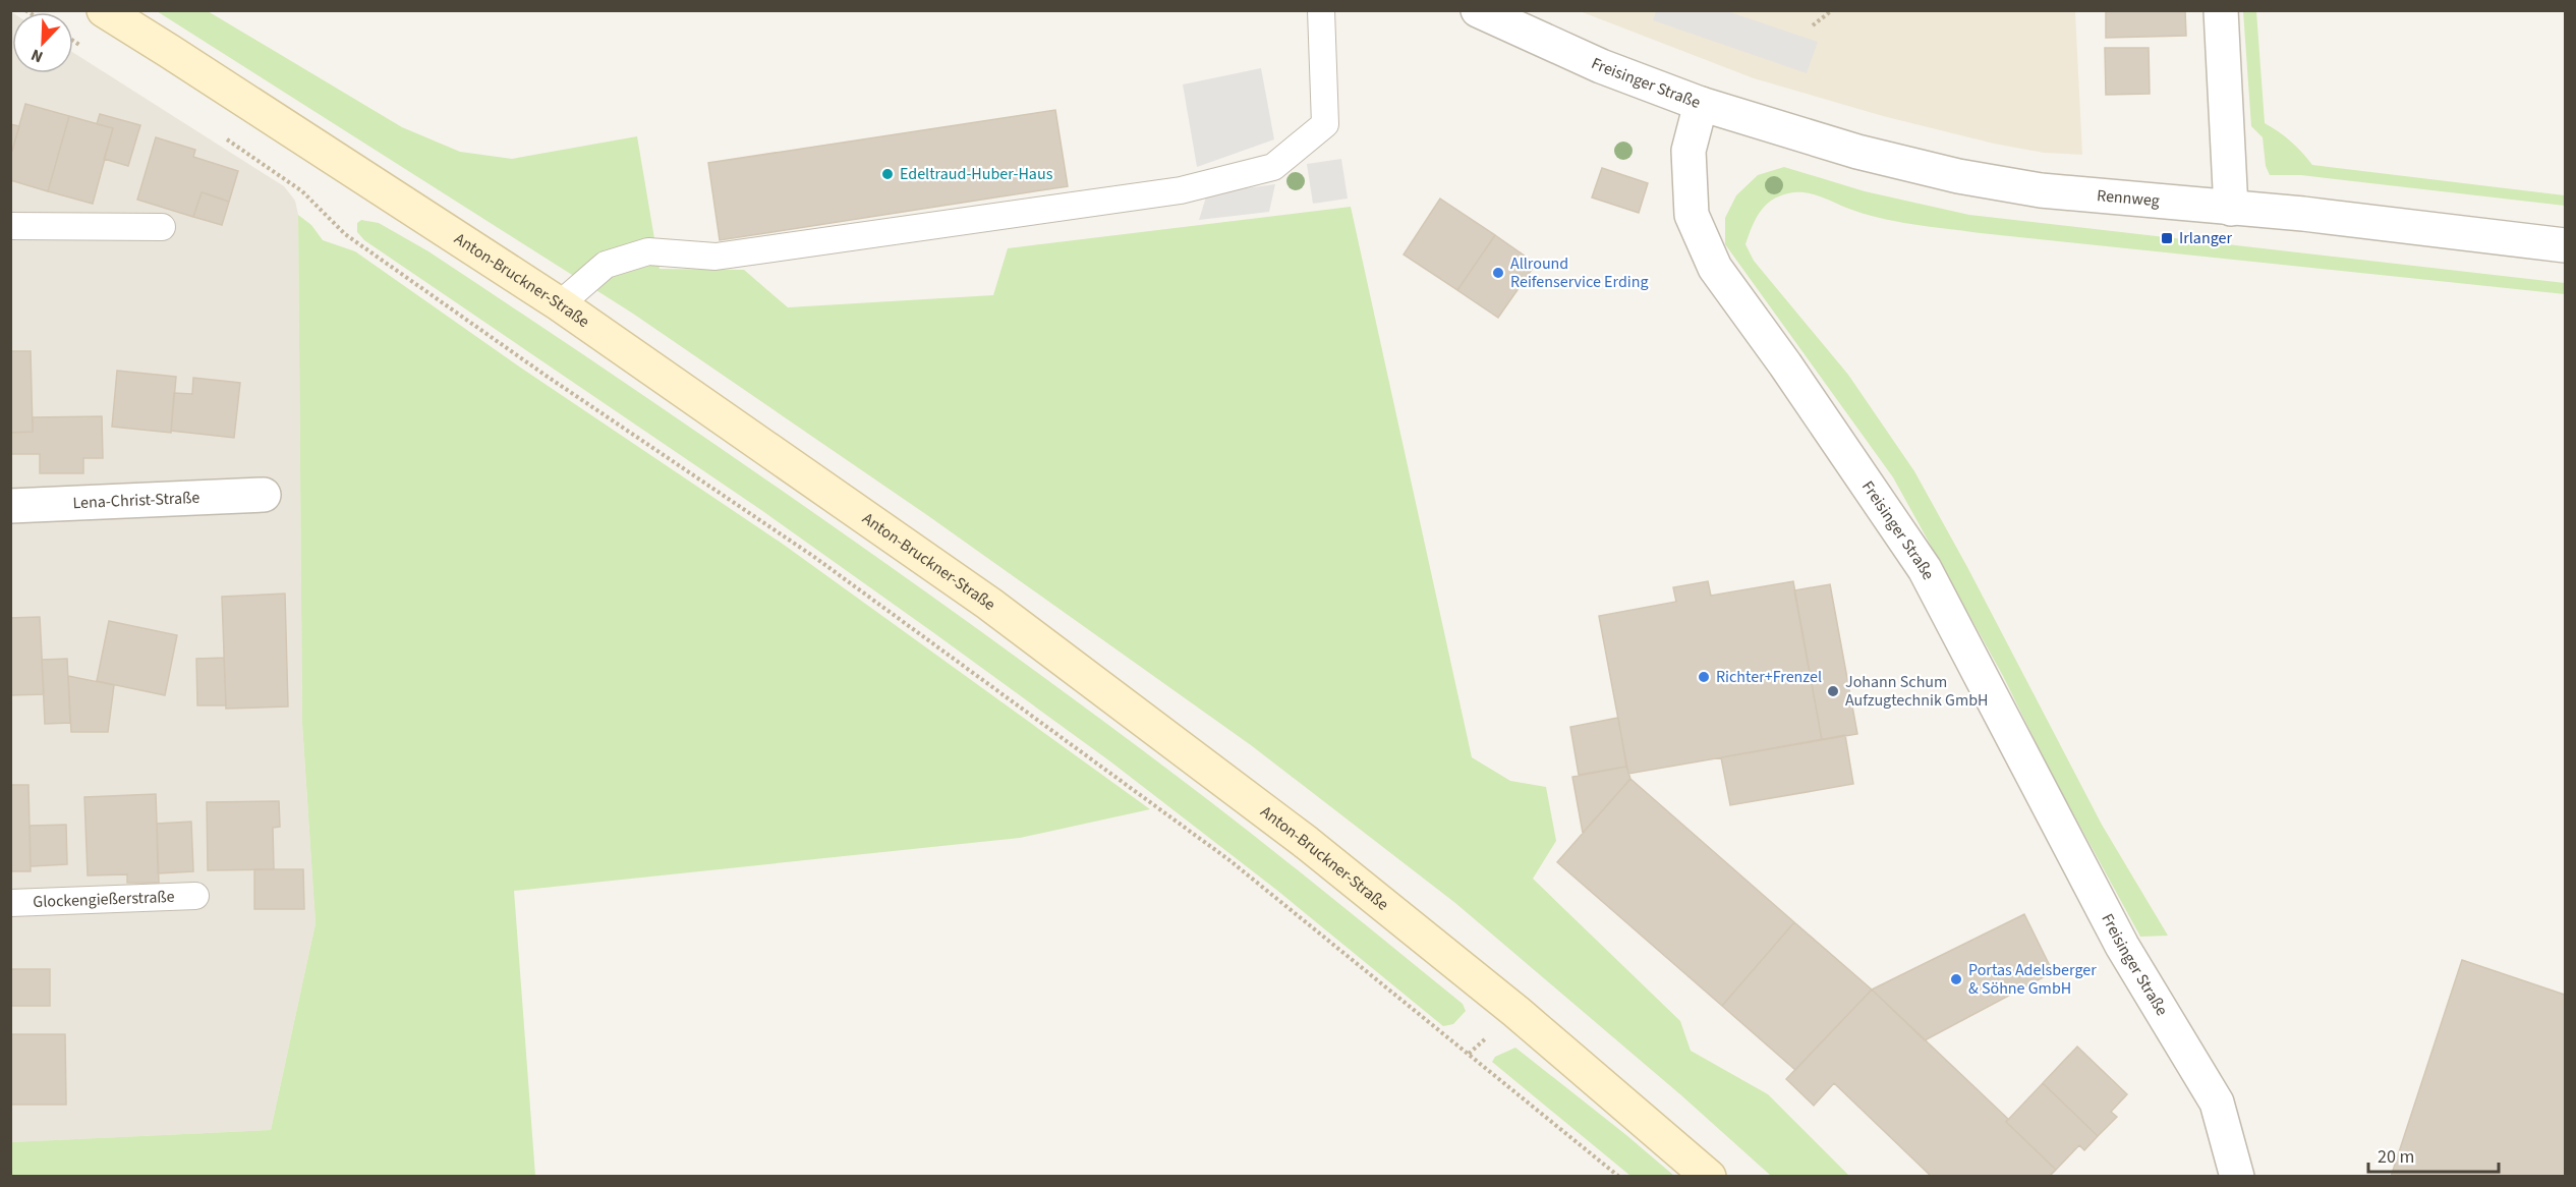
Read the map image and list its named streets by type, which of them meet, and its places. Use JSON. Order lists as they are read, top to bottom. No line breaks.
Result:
{"streets":{"main road":["Anton-Bruckner-Straße"],"street":["Freisinger Straße","Rennweg","Lena-Christ-Straße"],"lane":["Glockengießerstraße"]},"crossings":[["Freisinger Straße","Rennweg"]],"places":{"other":["Edeltraud-Huber-Haus","Allround Reifenservice Erding","Richter+Frenzel","Johann Schum Aufzugtechnik GmbH","Portas Adelsberger & Söhne GmbH"],"transit":["Irlanger"]},"scale_bar":"20 m","north":"bottom left"}
